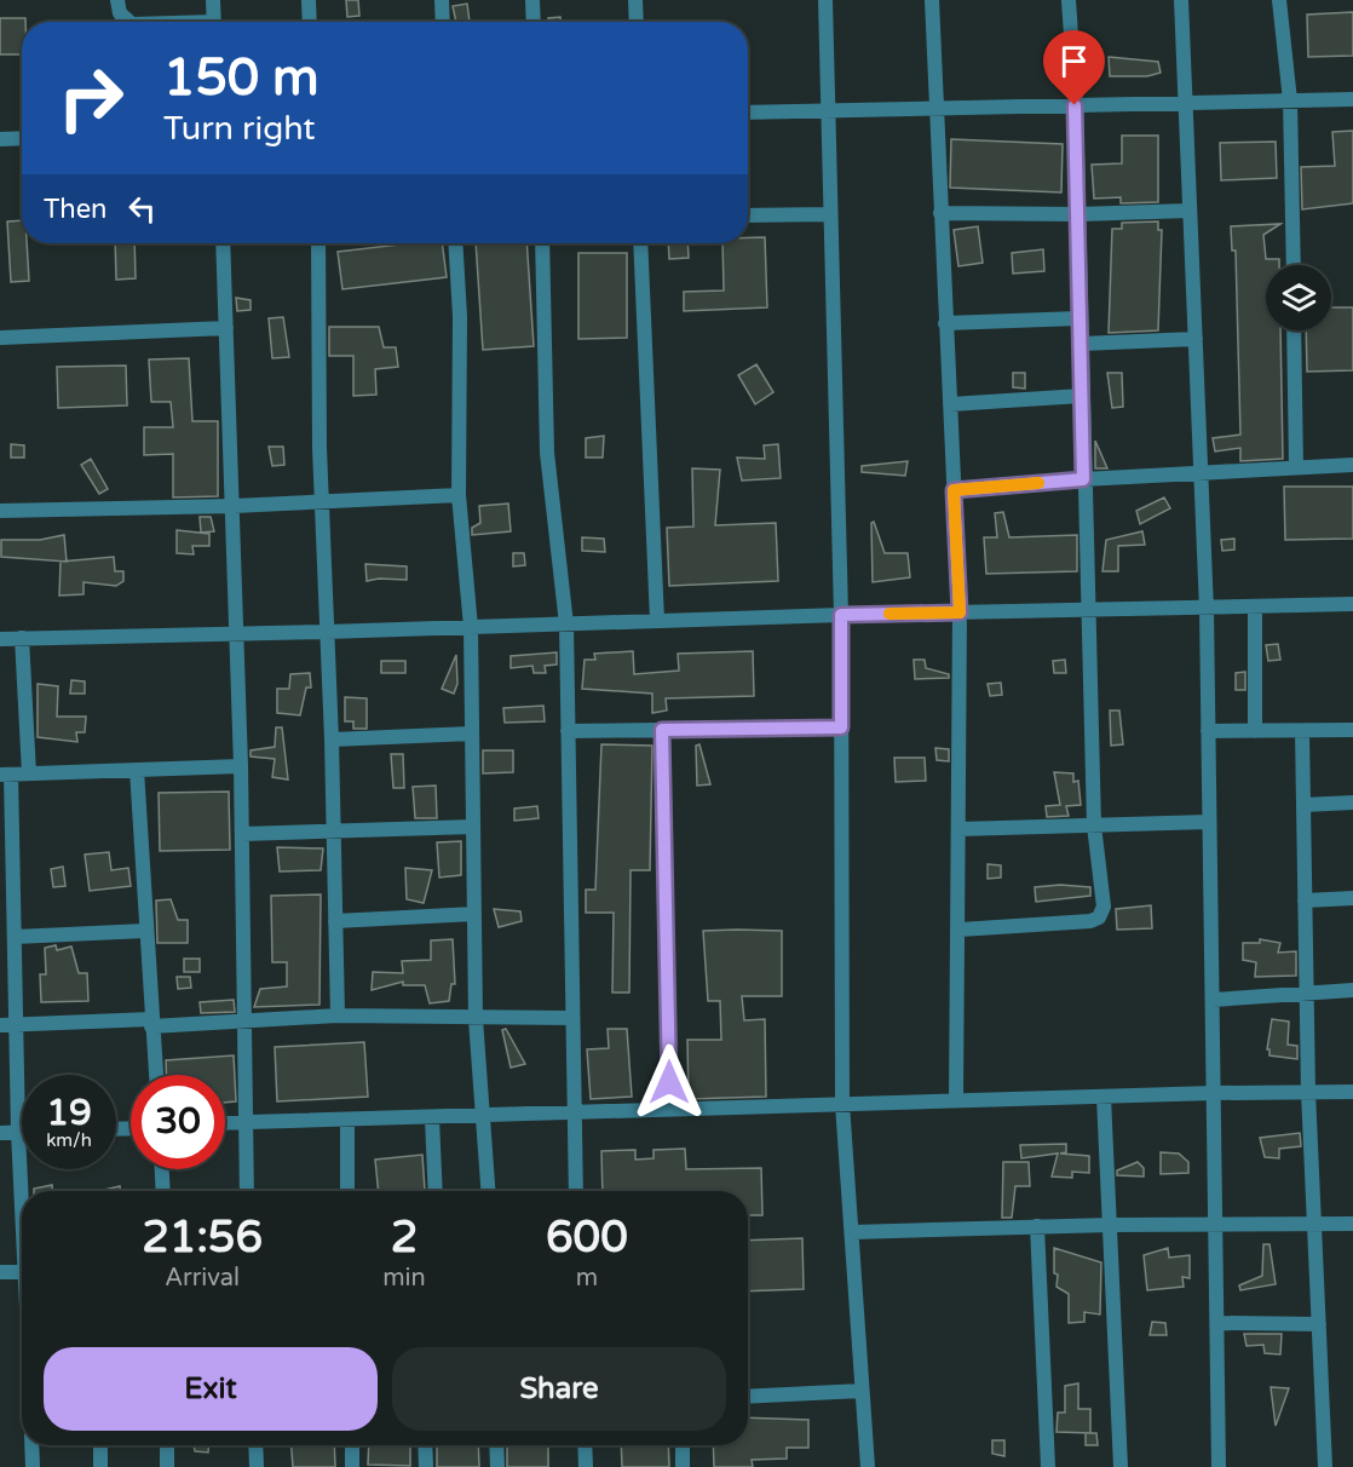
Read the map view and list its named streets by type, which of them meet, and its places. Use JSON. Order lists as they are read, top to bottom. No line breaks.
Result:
{"page":{"turn":["150 m","Turn right"],"then":"Then","speed":"19 km/h","limit":"30","eta":["21:56","Arrival","2","min","600","m"],"buttons":["Exit","Share"]}}
